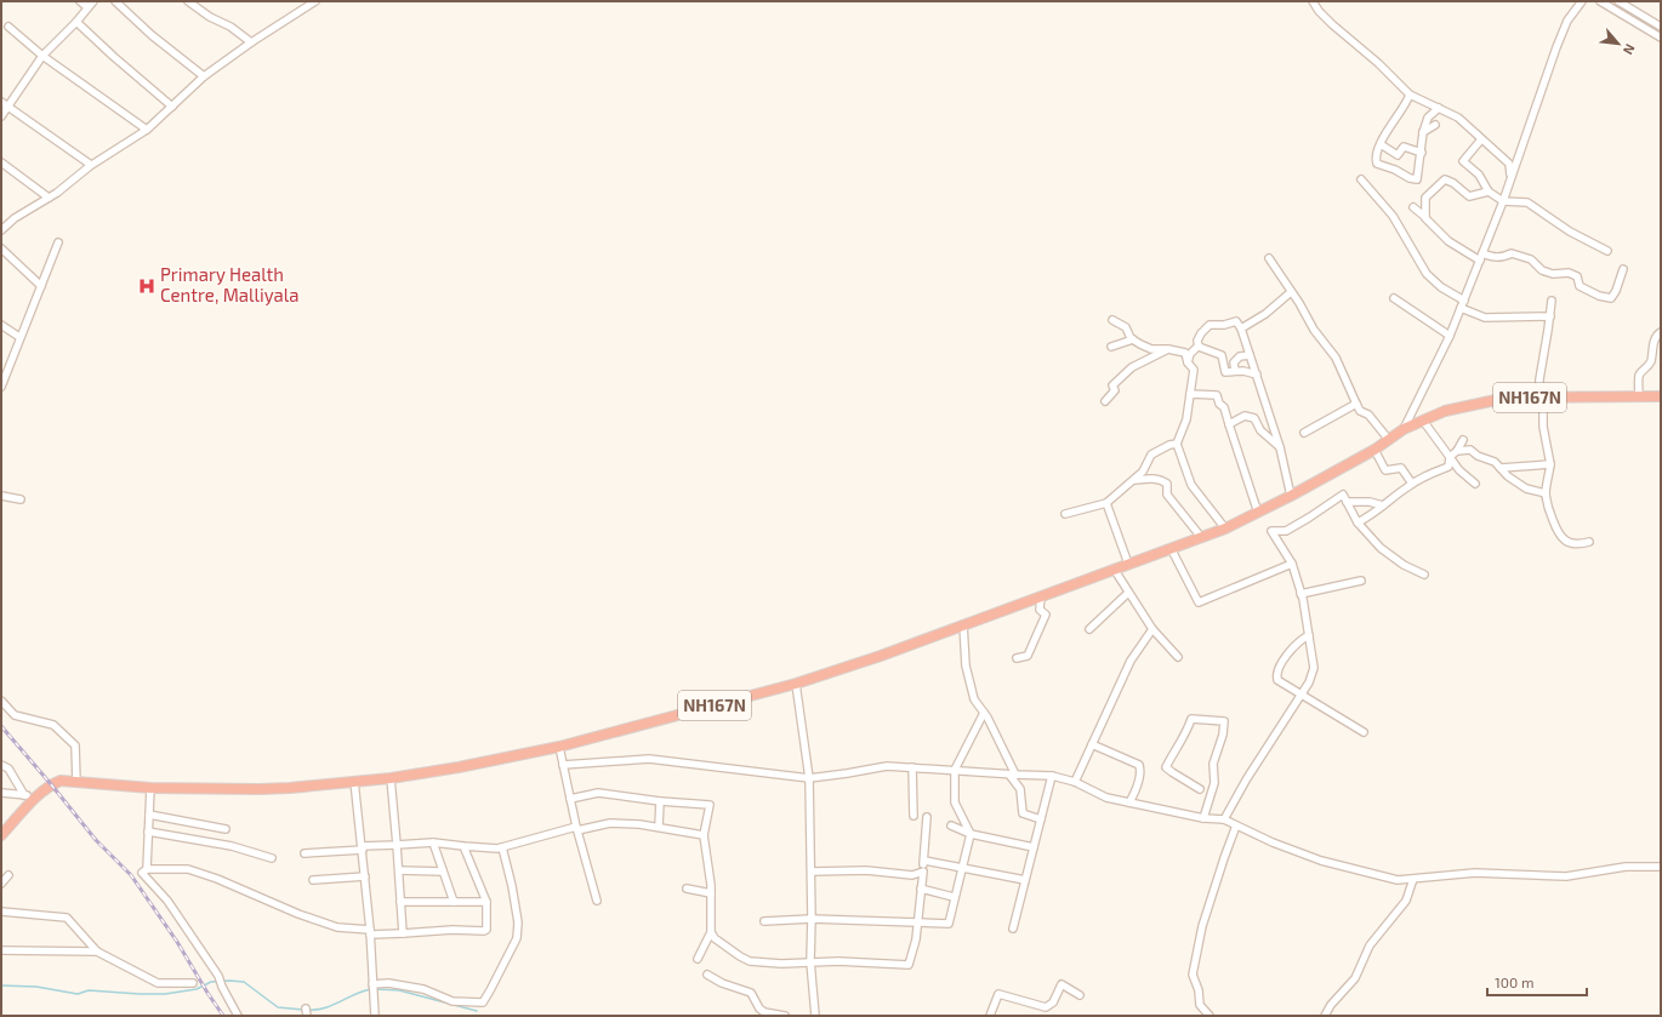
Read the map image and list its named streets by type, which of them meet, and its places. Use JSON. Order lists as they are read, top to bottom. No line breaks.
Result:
{"streets":{"highway":["NH167N"]},"places":{"hospital":["Primary Health Centre, Malliyala"]},"scale_bar":"100 m","north":"bottom right"}
